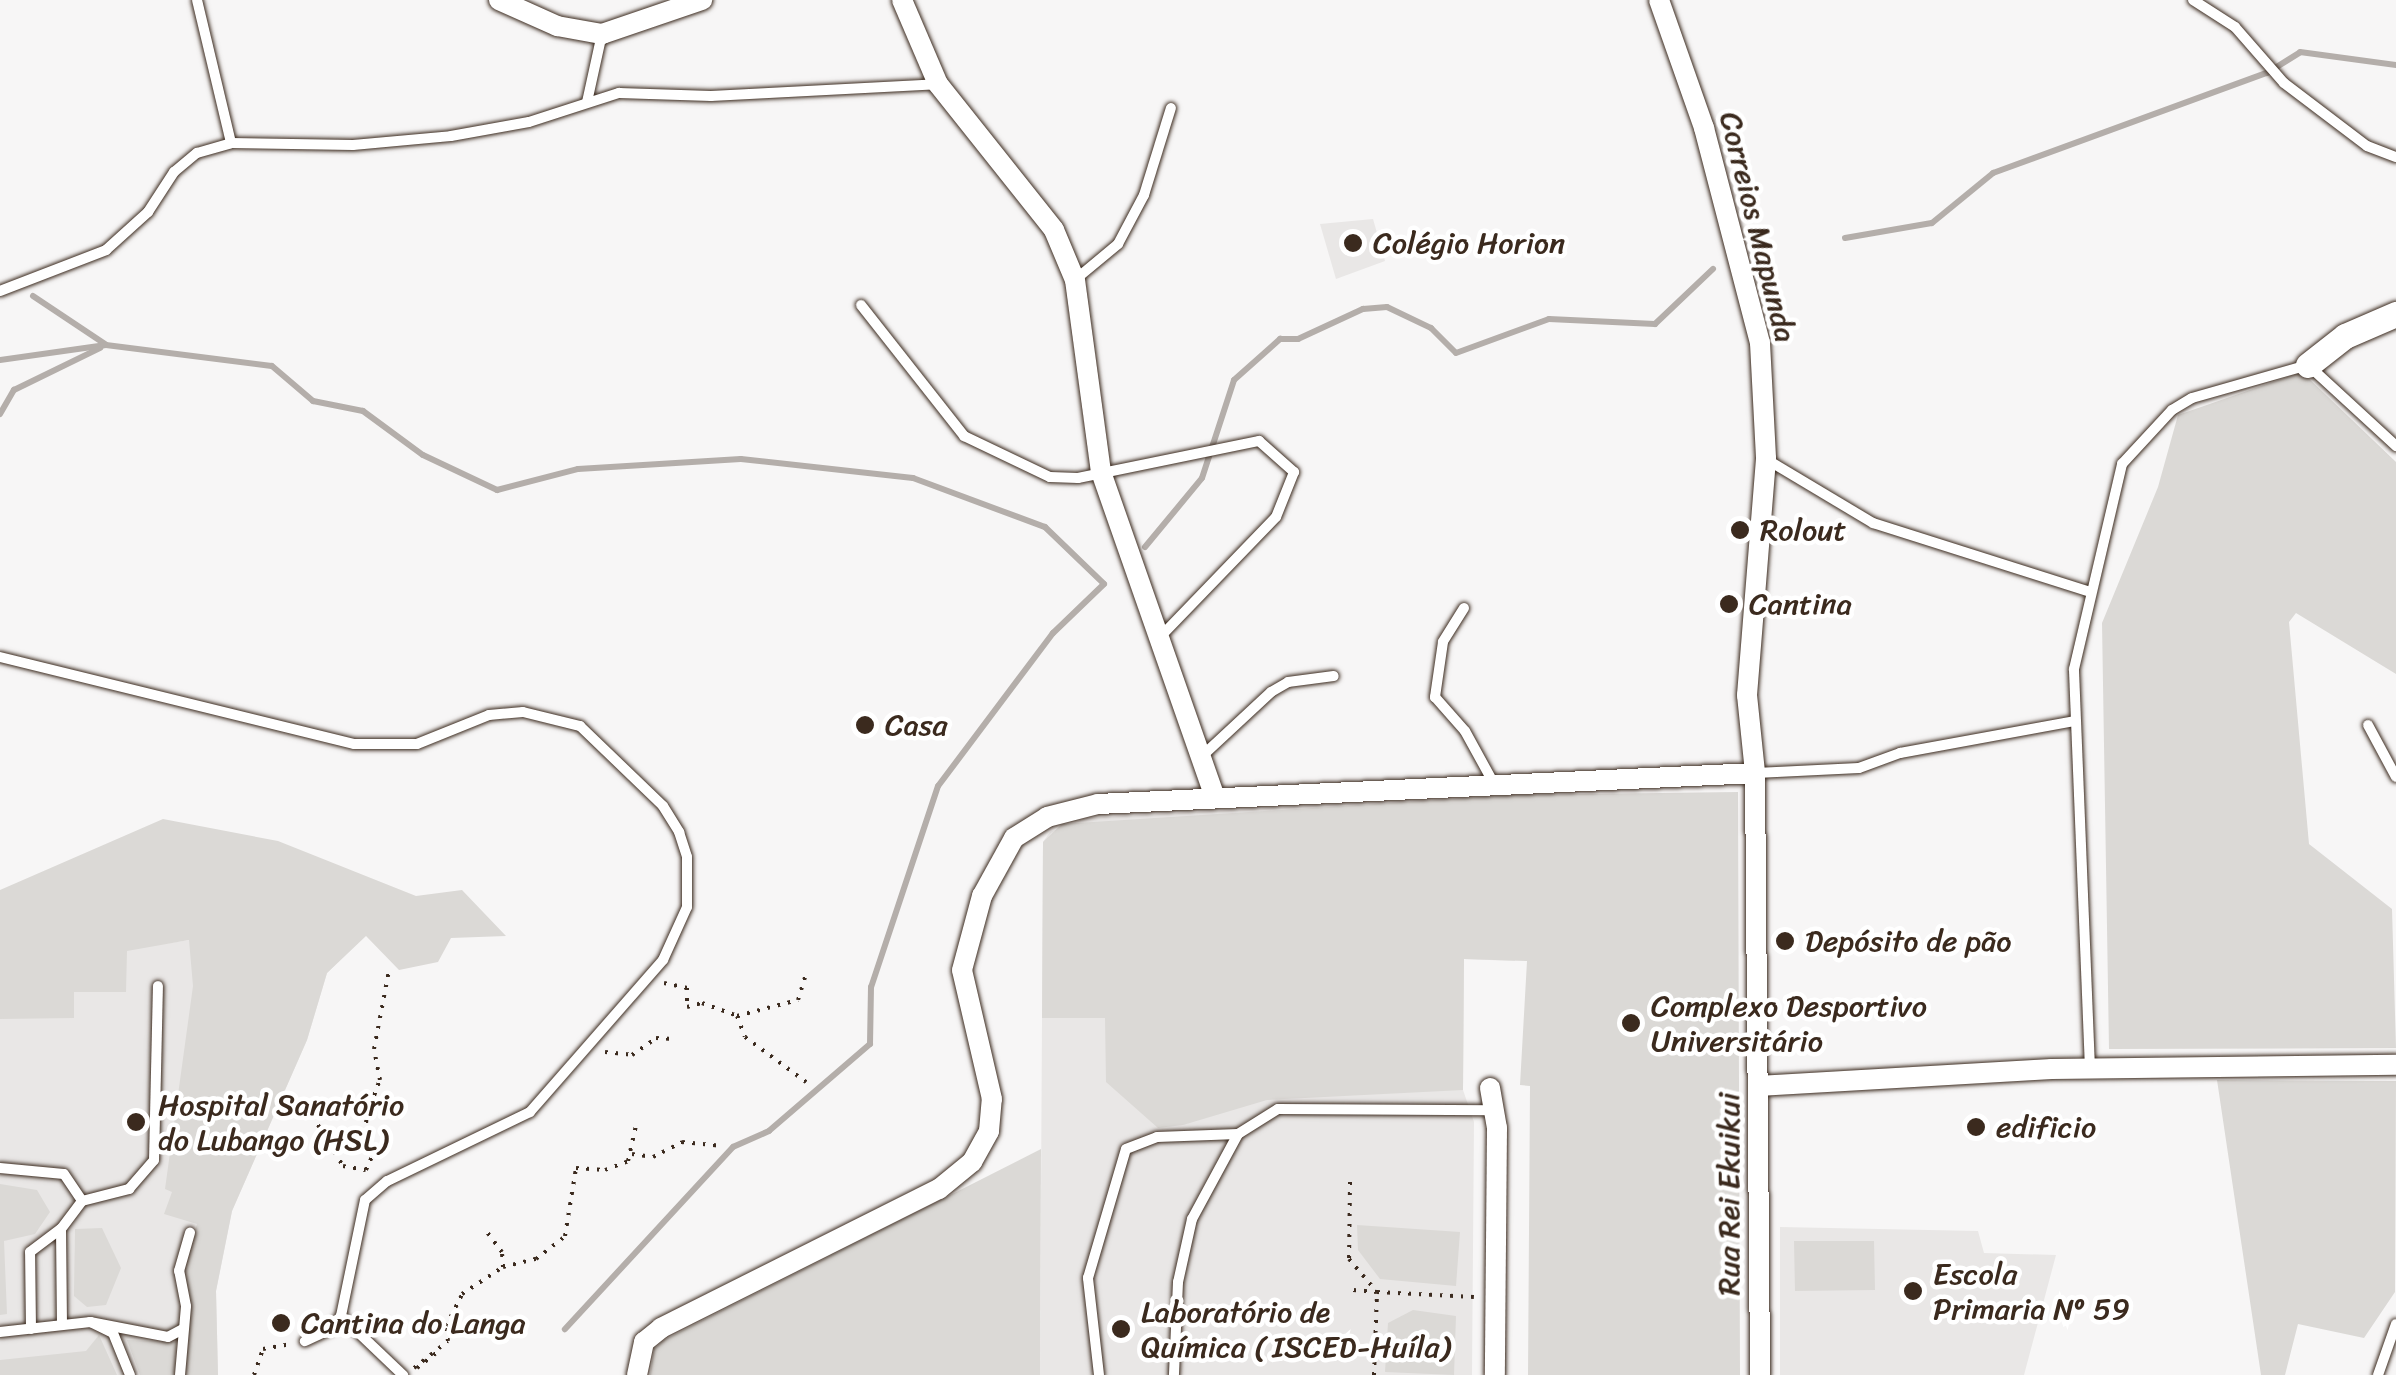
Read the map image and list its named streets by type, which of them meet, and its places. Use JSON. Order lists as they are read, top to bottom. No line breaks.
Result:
{"streets":{"street":["Correios Mapunda","Rua Rei Ekuikui"]},"crossings":[["Correios Mapunda","Rua Rei Ekuikui"]],"places":["Colégio Horion","Rolout","Cantina","Casa","Depósito de pão","Complexo Desportivo Universitário","Hospital Sanatório do Lubango (HSL)","edificio","Escola Primaria Nº 59","Cantina do Langa","Laboratório de Química ( ISCED-Huíla)"]}
